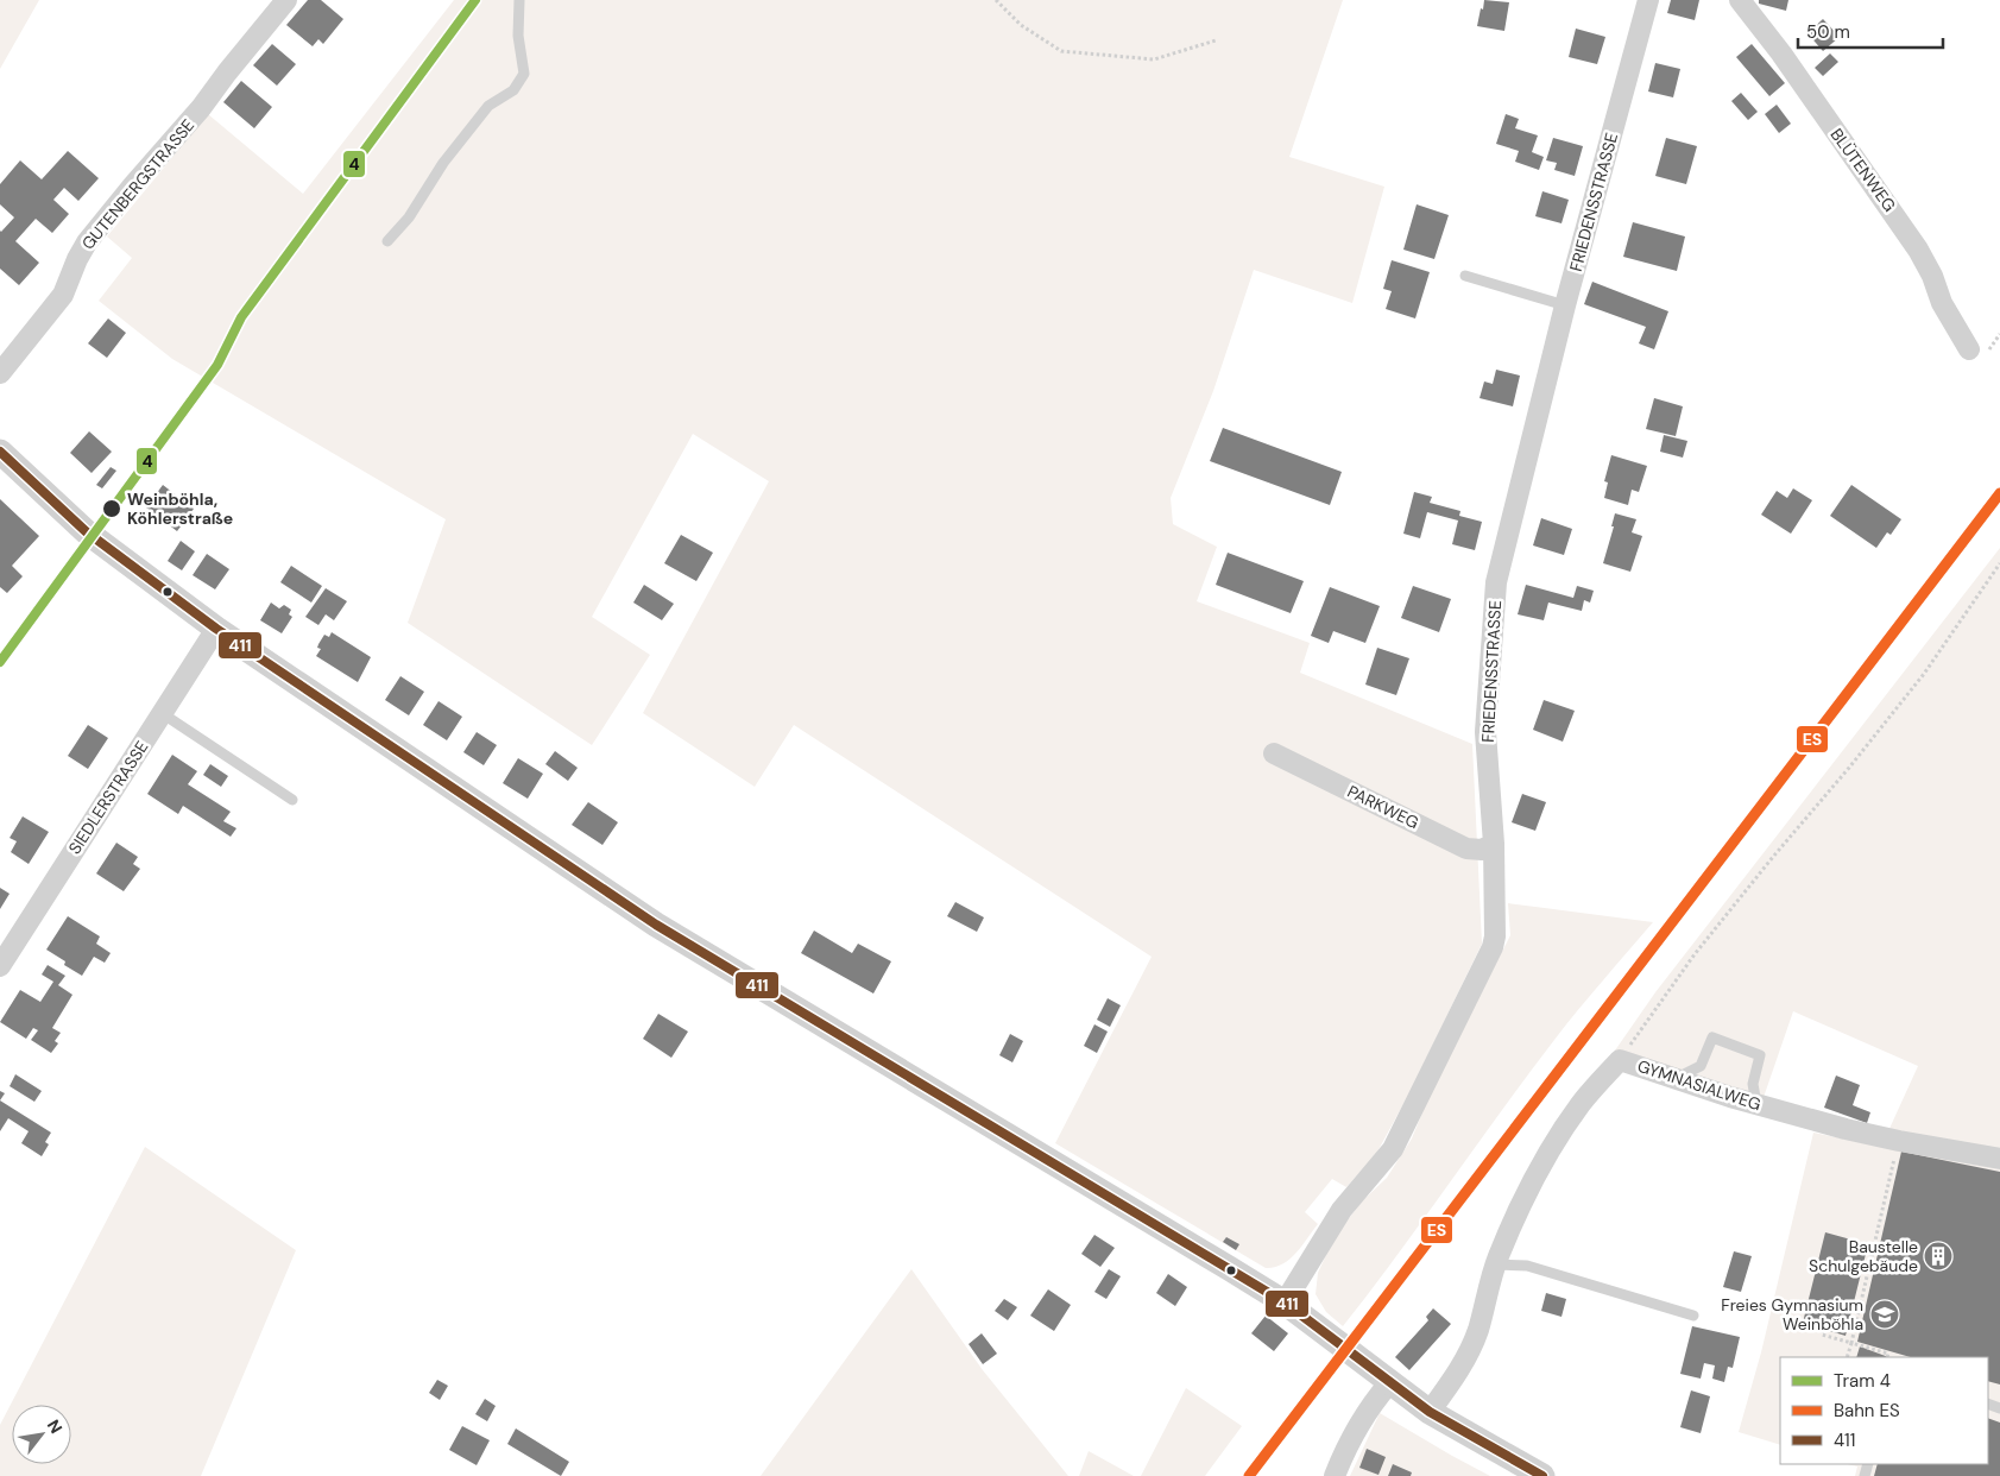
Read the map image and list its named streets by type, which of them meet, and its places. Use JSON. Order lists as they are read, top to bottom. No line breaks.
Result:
{"streets":{"street":["BLÜTENWEG","GUTENBERGSTRASSE","FRIEDENSSTRASSE","SIEDLERSTRASSE","PARKWEG","GYMNASIALWEG"]},"crossings":[["FRIEDENSSTRASSE","PARKWEG"]],"places":{"other":["Weinböhla, Köhlerstraße"],"building":["Baustelle Schulgebäude"],"school or university":["Freies Gymnasium Weinböhla"]},"lines":["tram line 4","transit line 411","rail line ES"],"legend":["Tram 4","Bahn ES","411"],"scale_bar":"50 m","north":"top right"}
